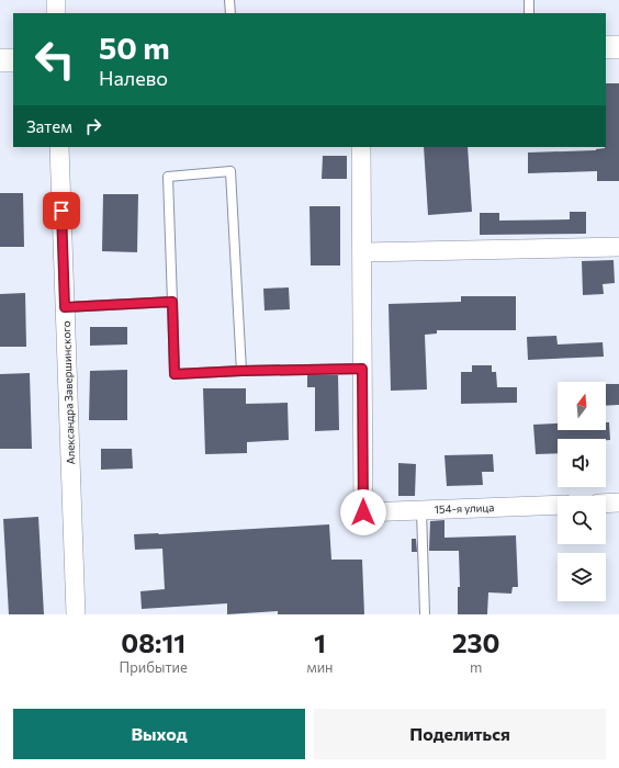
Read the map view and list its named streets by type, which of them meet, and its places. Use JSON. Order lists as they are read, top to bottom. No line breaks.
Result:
{"streets":{"street":["Александра Завершинского","154-я улица"]},"north":"top","page":{"turn":["50 m","Налево"],"then":"Затем","eta":["08:11","Прибытие","1","мин","230","m"],"buttons":["Выход","Поделиться"]}}
